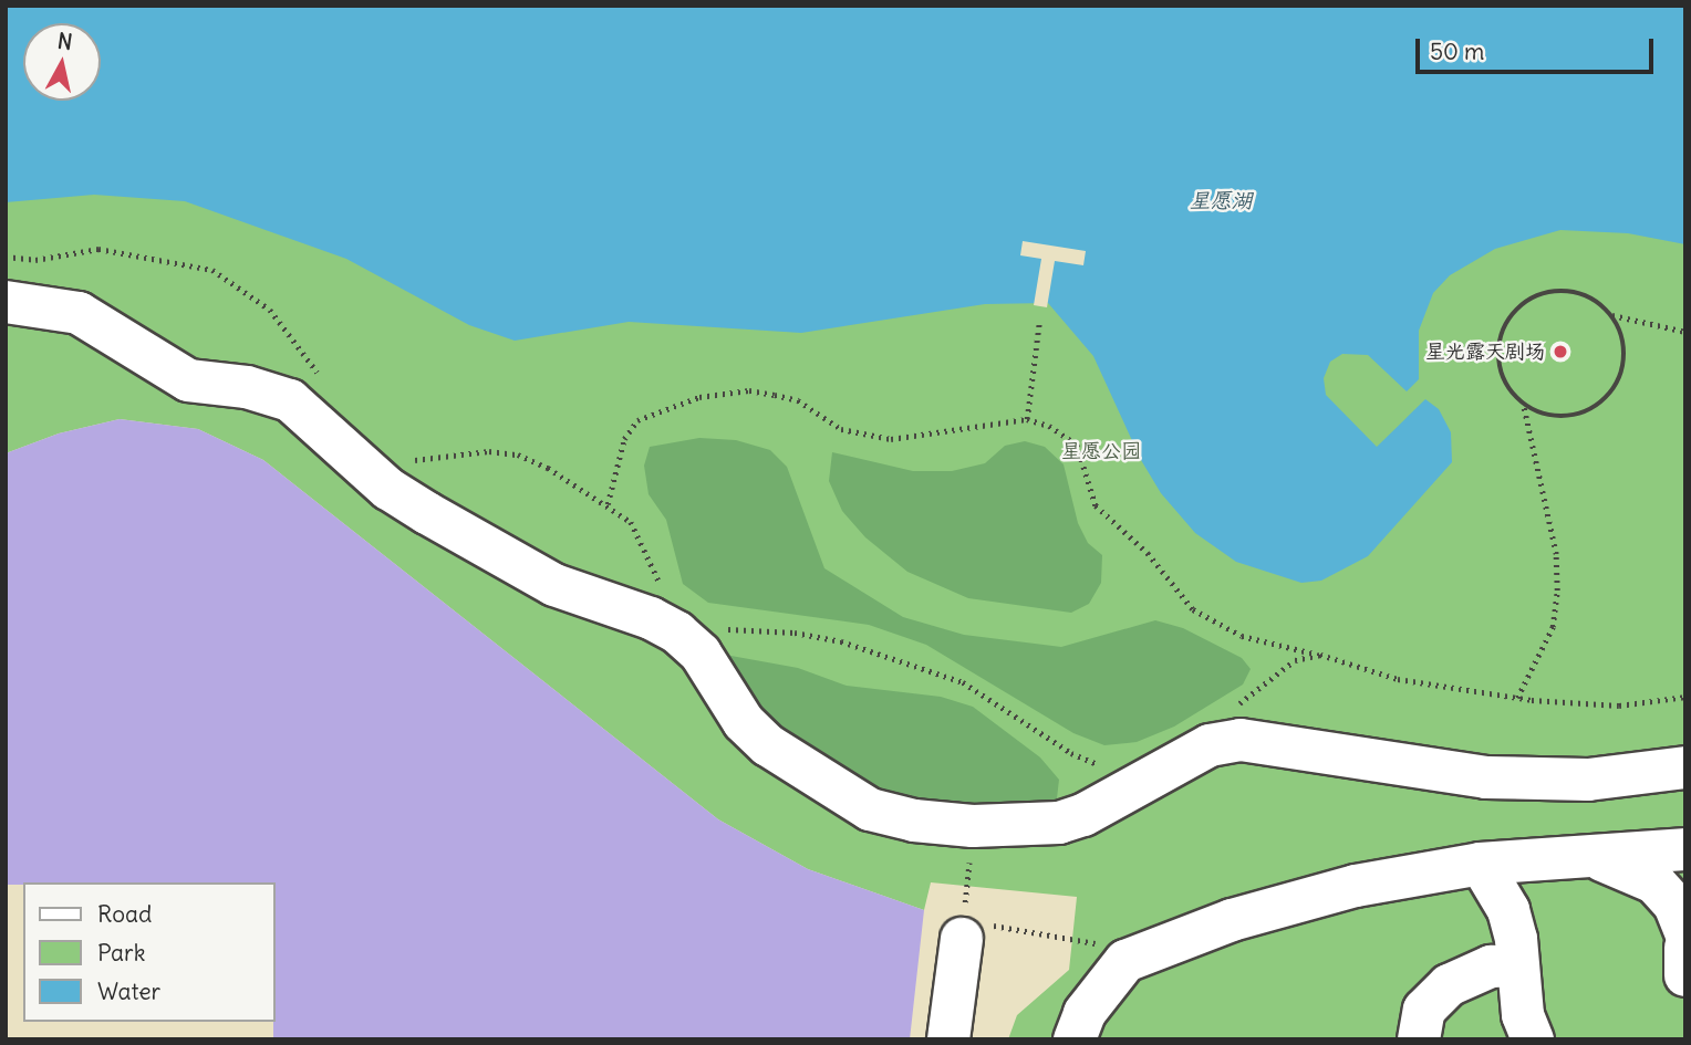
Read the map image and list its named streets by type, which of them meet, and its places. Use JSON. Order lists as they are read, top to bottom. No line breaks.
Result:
{"water":["星愿湖"],"parks":["星愿公园"],"places":["星光露天剧场"],"legend":["Road","Park","Water"],"scale_bar":"50 m","north":"top"}
